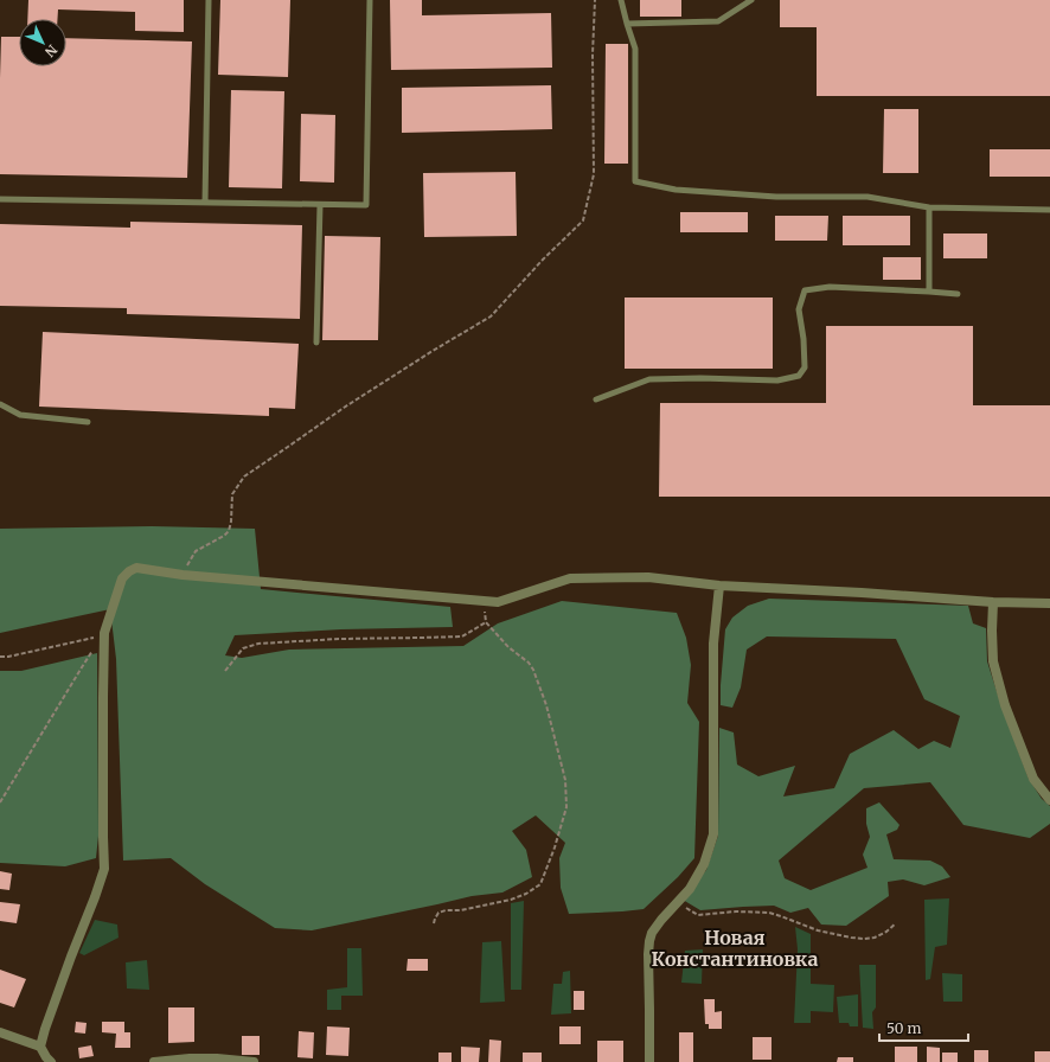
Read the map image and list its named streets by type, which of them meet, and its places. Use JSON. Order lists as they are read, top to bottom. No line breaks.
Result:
{"districts":["Новая Константиновка"],"scale_bar":"50 m","north":"bottom right"}
